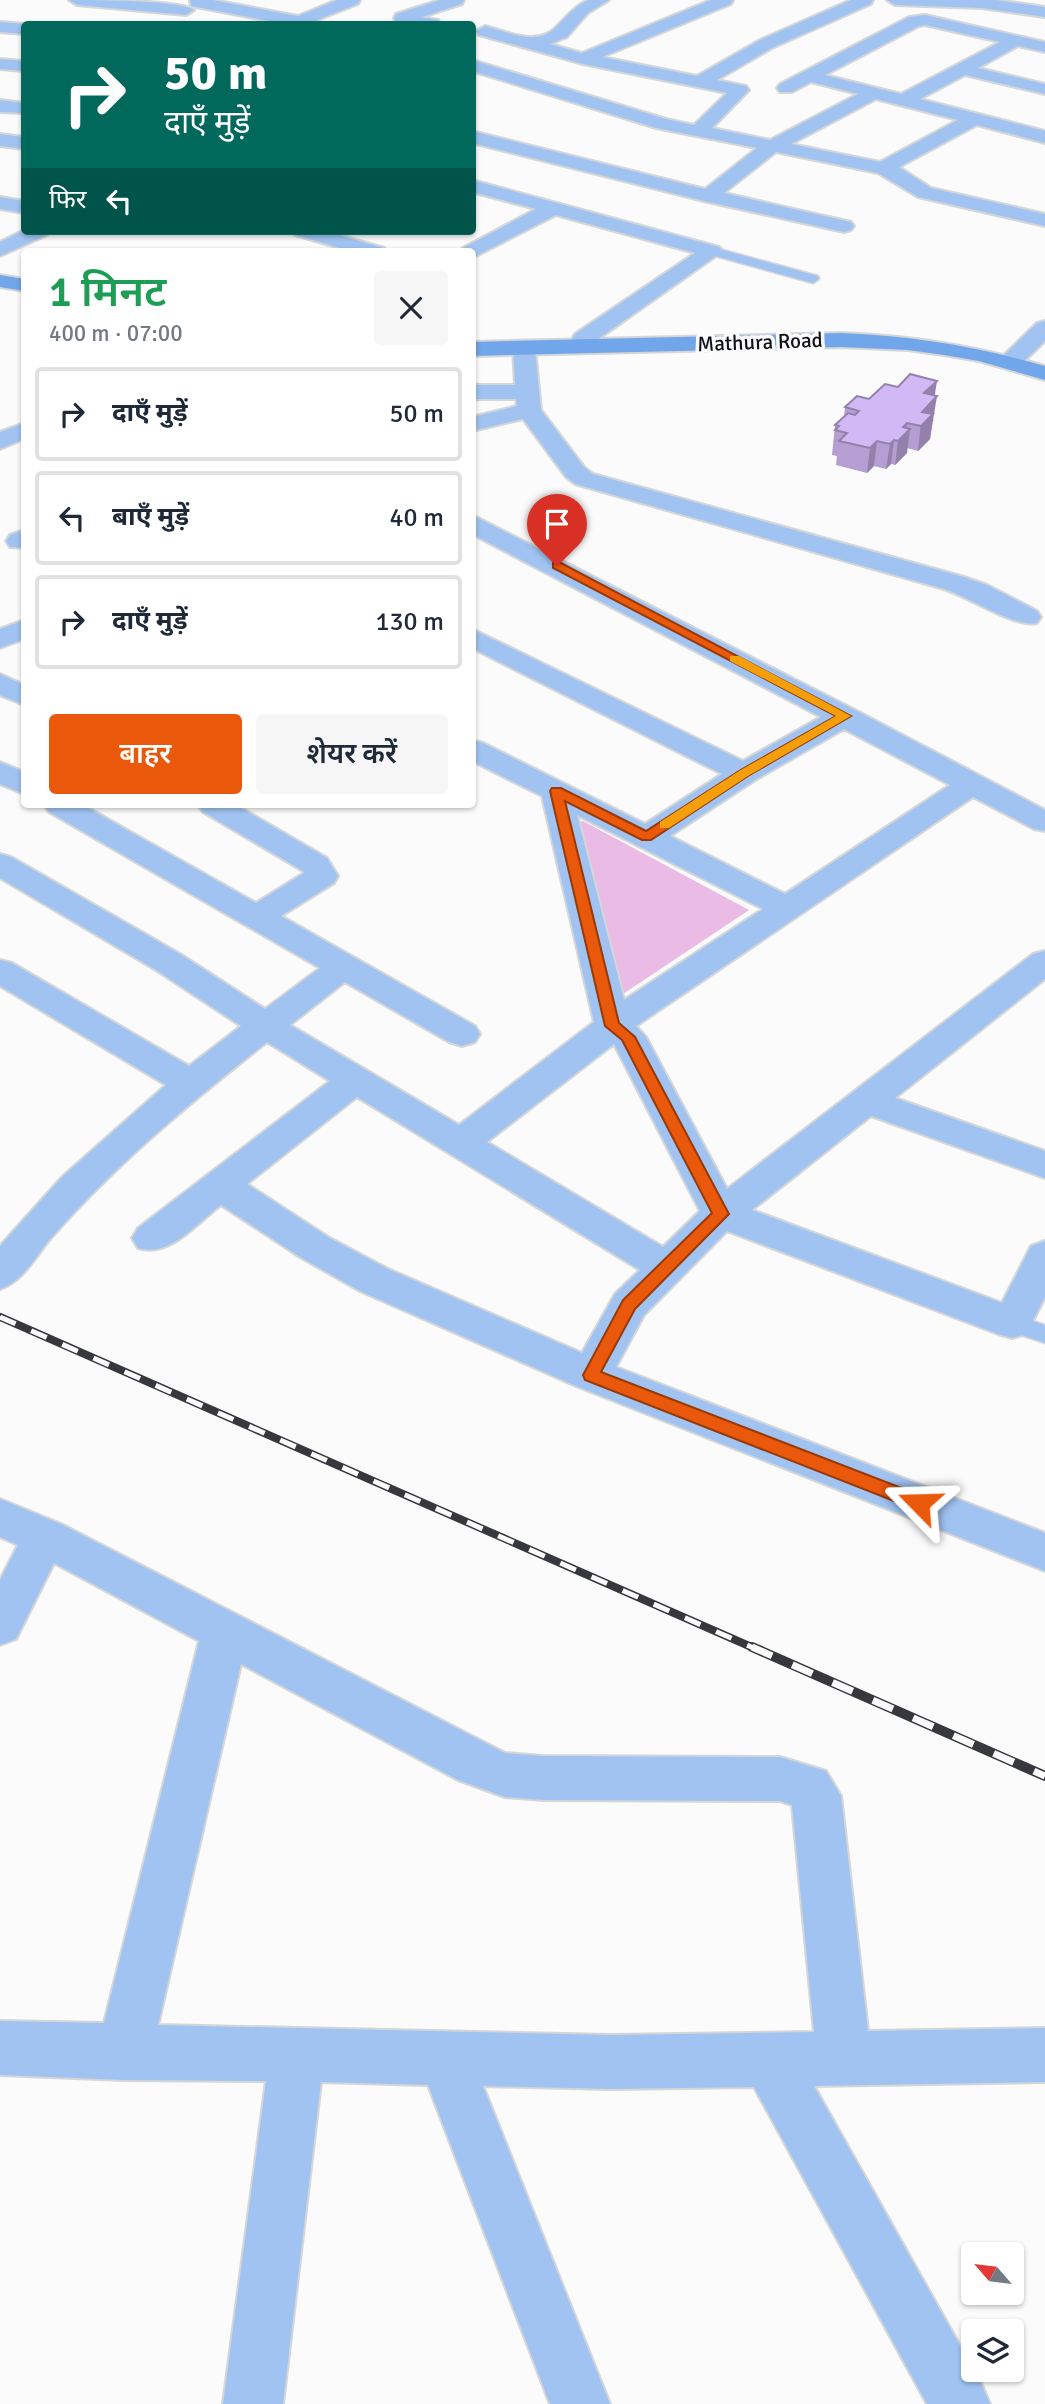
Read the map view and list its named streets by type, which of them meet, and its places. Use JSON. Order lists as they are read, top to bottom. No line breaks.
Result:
{"streets":{"main road":["Mathura Road"]},"north":"top left","page":{"turn":["50 m","दाएँ मुड़ें"],"then":"फिर","heading":["1 मिनट","400 m · 07:00"],"list":[{"name":"दाएँ मुड़ें","value":"50 m"},{"name":"बाएँ मुड़ें","value":"40 m"},{"name":"दाएँ मुड़ें","value":"130 m"}],"buttons":["बाहर","शेयर करें"]}}
